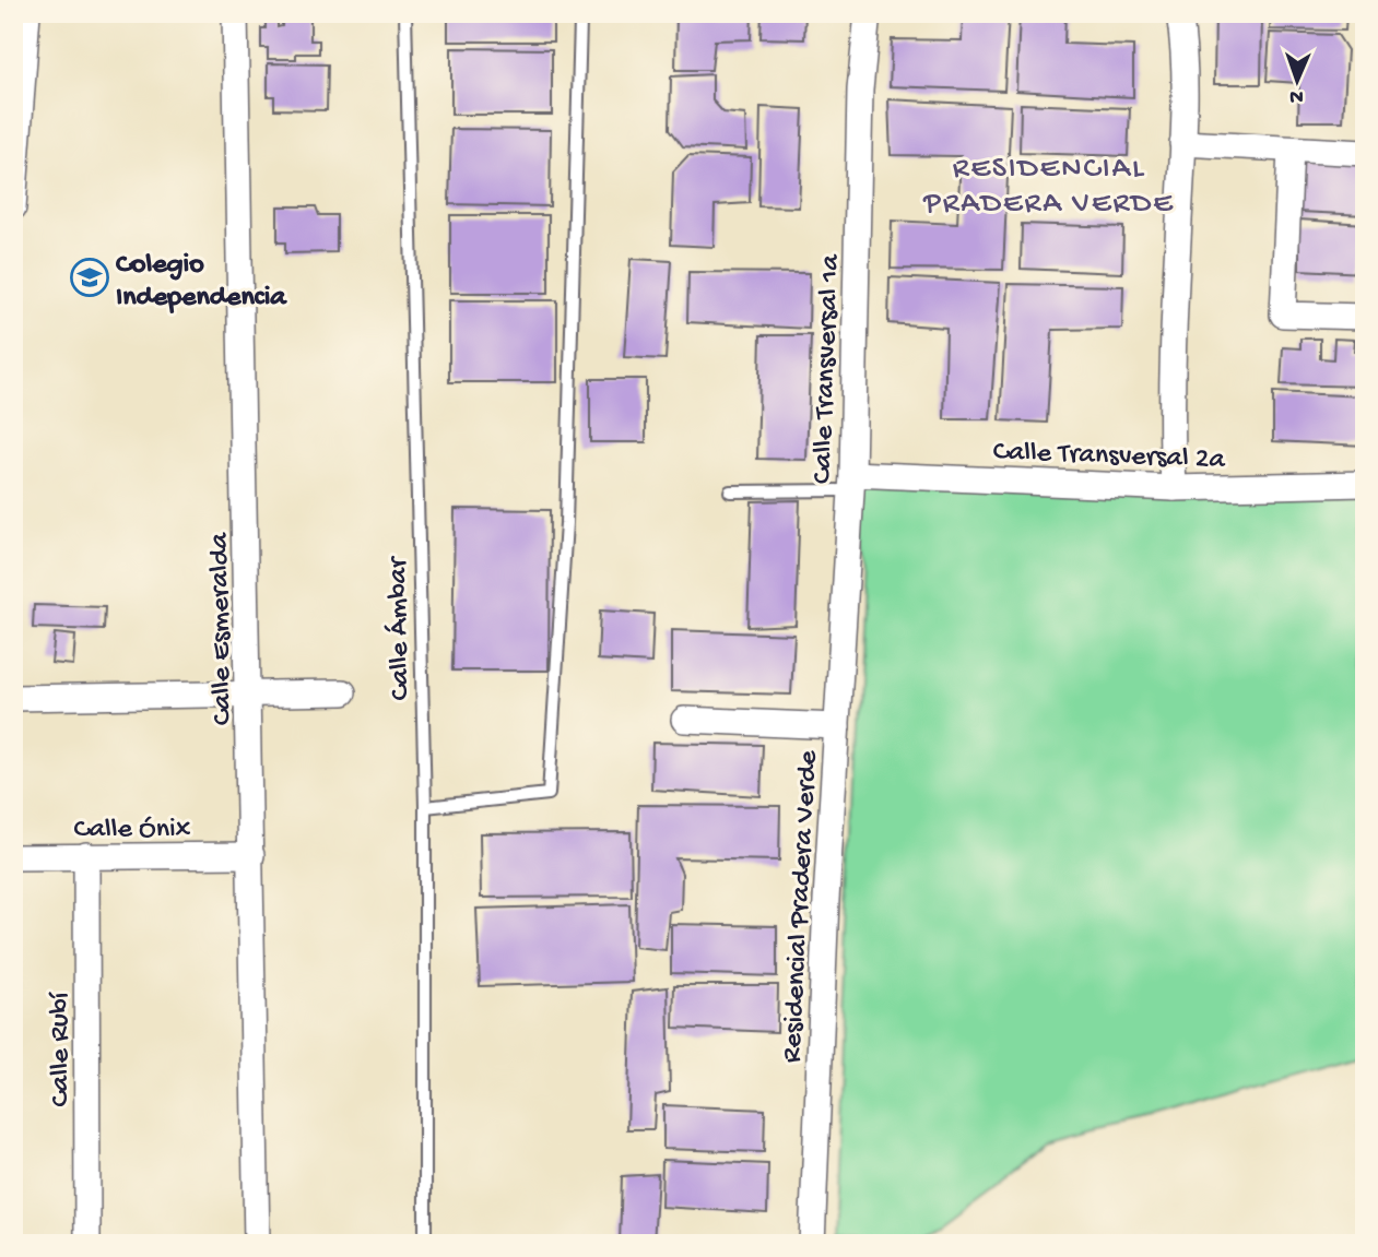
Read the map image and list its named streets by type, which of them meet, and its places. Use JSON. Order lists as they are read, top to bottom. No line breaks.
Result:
{"streets":{"street":["Calle Transversal 1a","Calle Transversal 2a","Calle Esmeralda","Calle Ónix","Residencial Pradera Verde","Calle Rubí"],"lane":["Calle Ámbar"]},"crossings":[["Calle Transversal 1a","Calle Transversal 2a"],["Calle Transversal 1a","Residencial Pradera Verde"],["Calle Esmeralda","Calle Ónix"],["Calle Ónix","Calle Rubí"]],"districts":["RESIDENCIAL PRADERA VERDE"],"places":{"school or university":["Colegio Independencia"]},"north":"bottom"}
